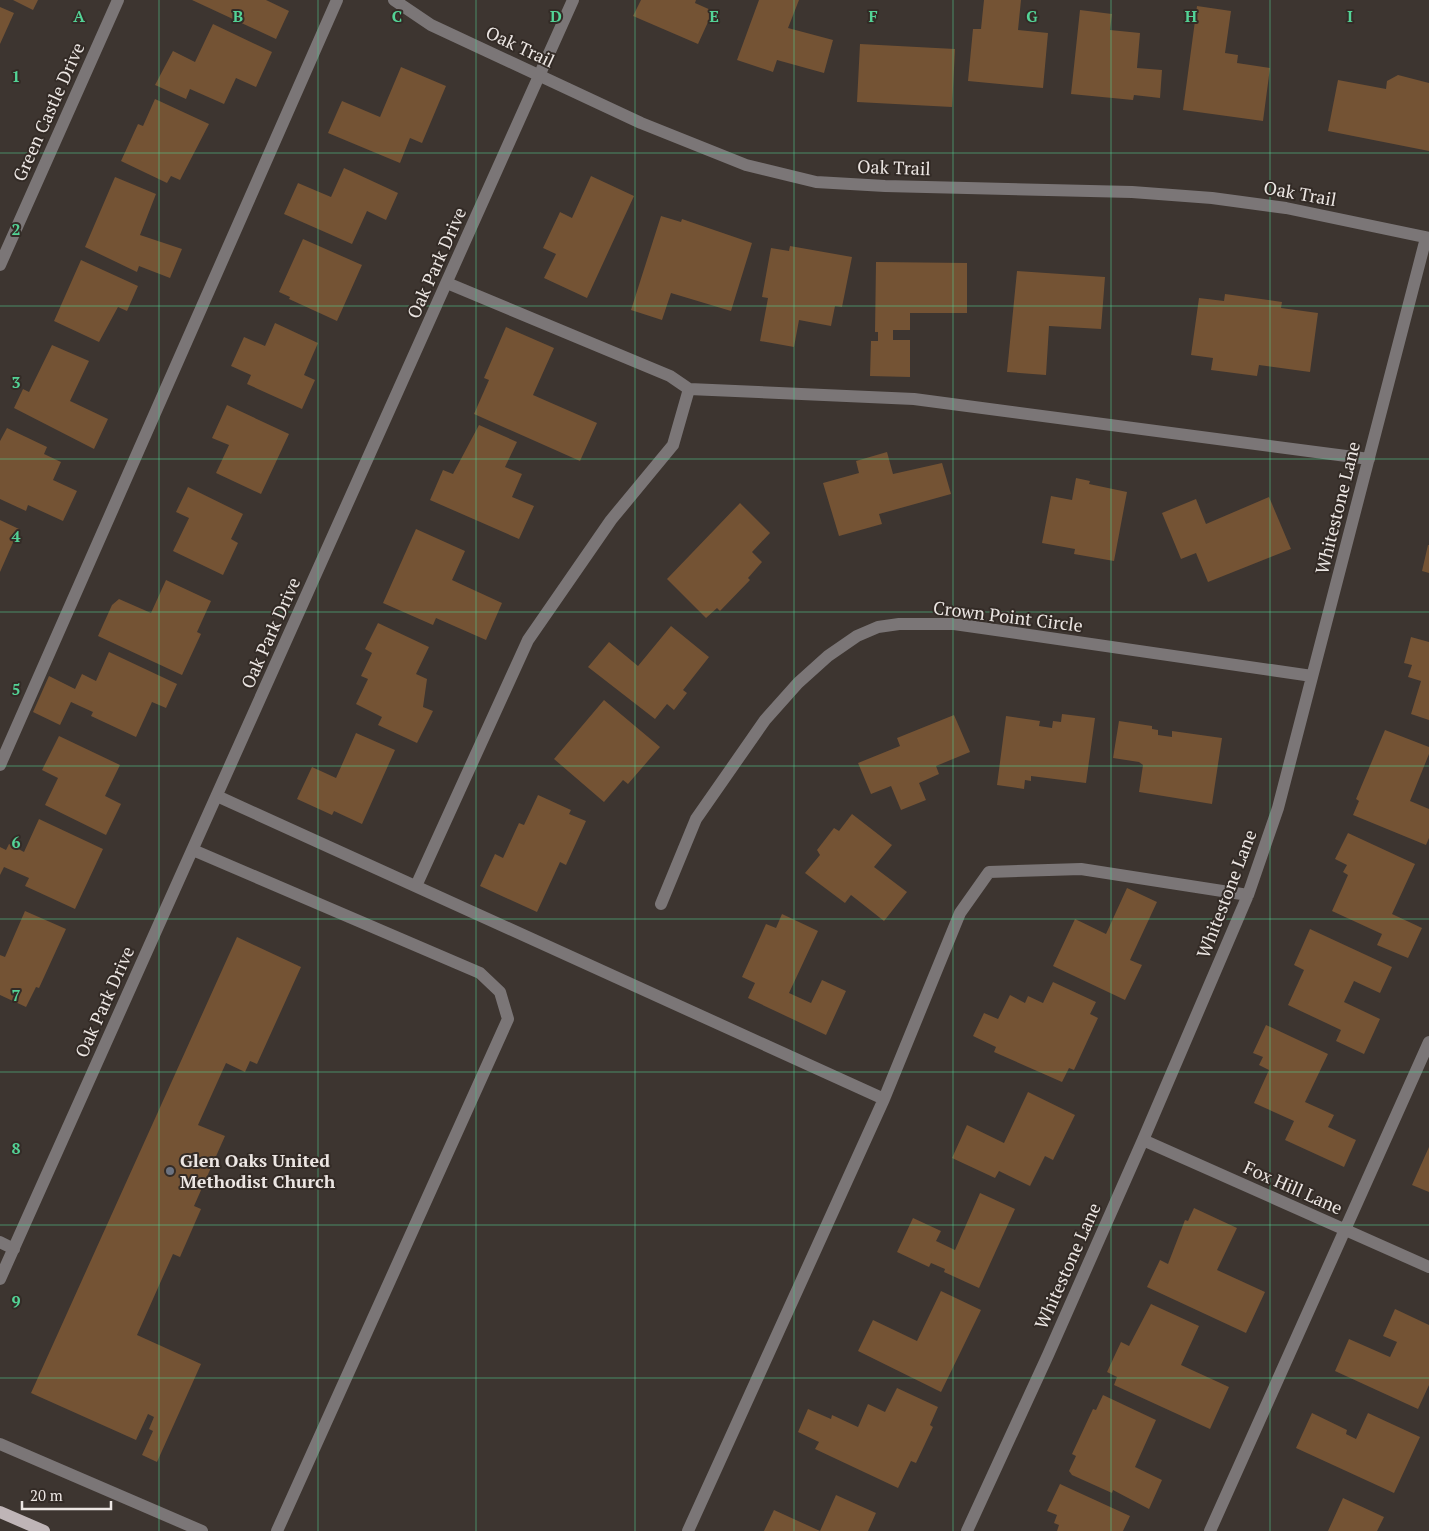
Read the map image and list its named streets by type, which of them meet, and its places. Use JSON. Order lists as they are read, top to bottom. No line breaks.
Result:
{"streets":{"street":["Oak Trail","Green Castle Drive","Oak Park Drive","Whitestone Lane","Crown Point Circle","Fox Hill Lane"]},"crossings":[["Oak Trail","Oak Park Drive"],["Oak Trail","Whitestone Lane"],["Whitestone Lane","Crown Point Circle"],["Whitestone Lane","Fox Hill Lane"]],"places":["Glen Oaks United Methodist Church"],"scale_bar":"20 m","grid":{"columns":["A","B","C","D","E","F","G","H","I"],"rows":["1","2","3","4","5","6","7","8","9"]}}
